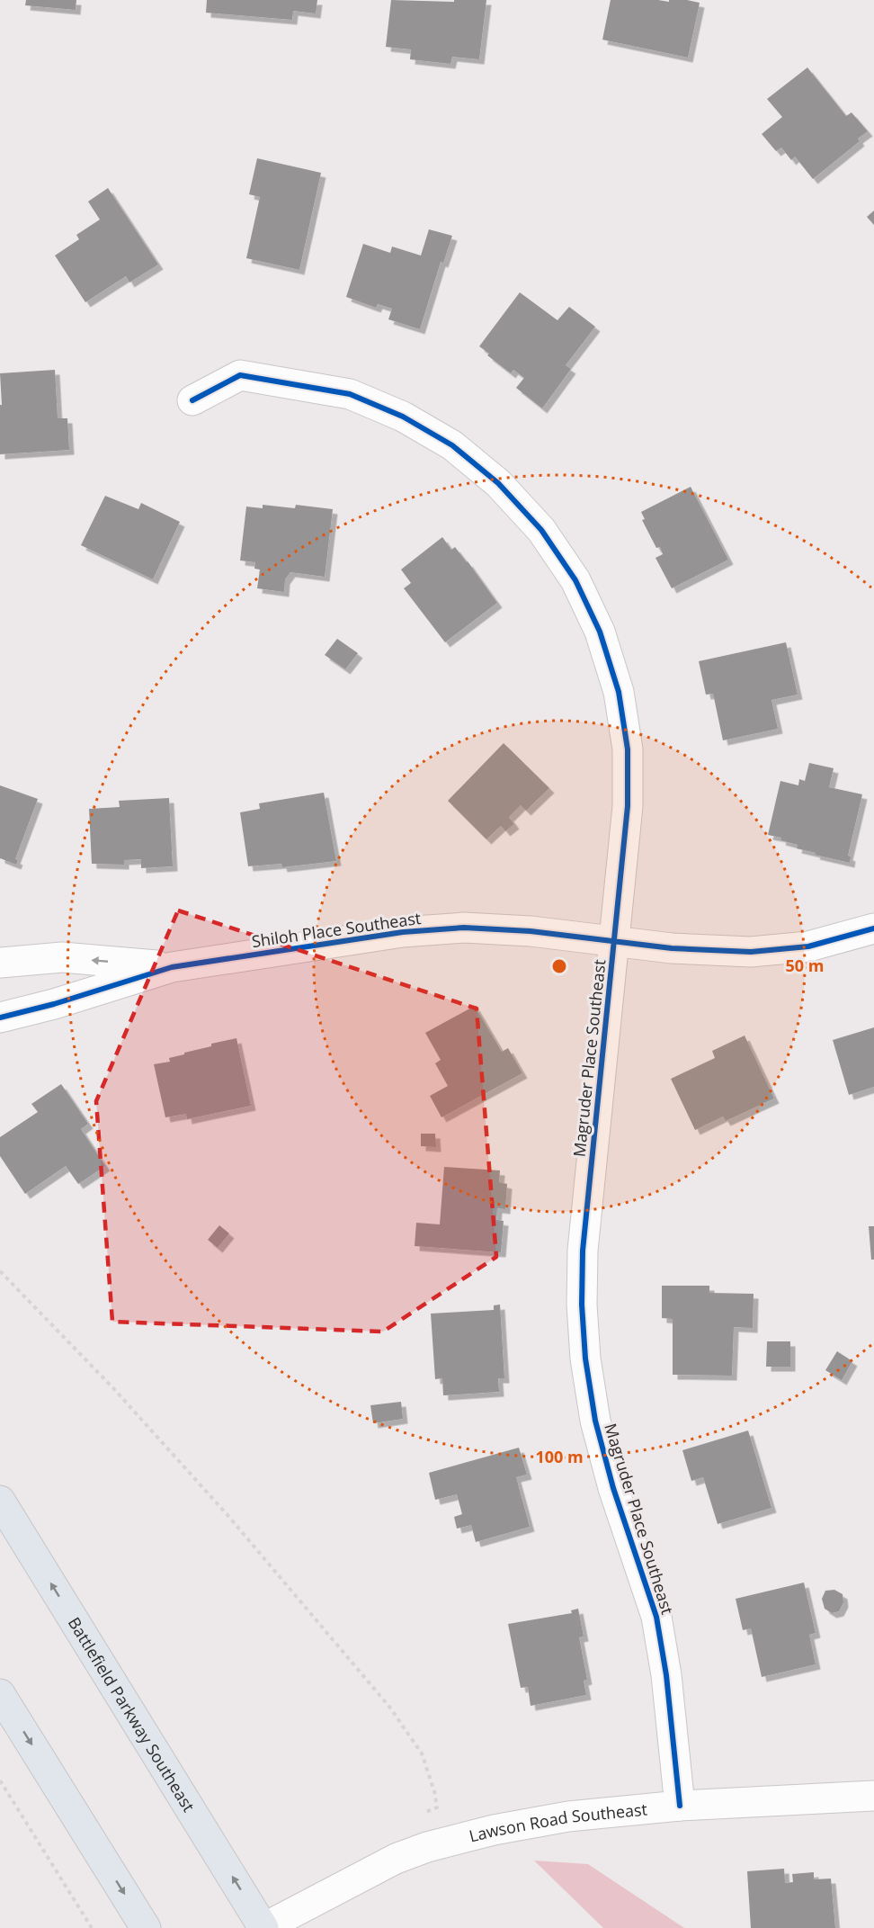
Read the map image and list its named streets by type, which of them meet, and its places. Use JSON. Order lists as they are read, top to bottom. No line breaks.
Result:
{"streets":{"main road":["Battlefield Parkway Southeast"],"street":["Shiloh Place Southeast","Magruder Place Southeast","Lawson Road Southeast"]},"crossings":[["Shiloh Place Southeast","Magruder Place Southeast"],["Magruder Place Southeast","Lawson Road Southeast"],["Battlefield Parkway Southeast","Lawson Road Southeast"]],"rings":["50 m","100 m"]}
